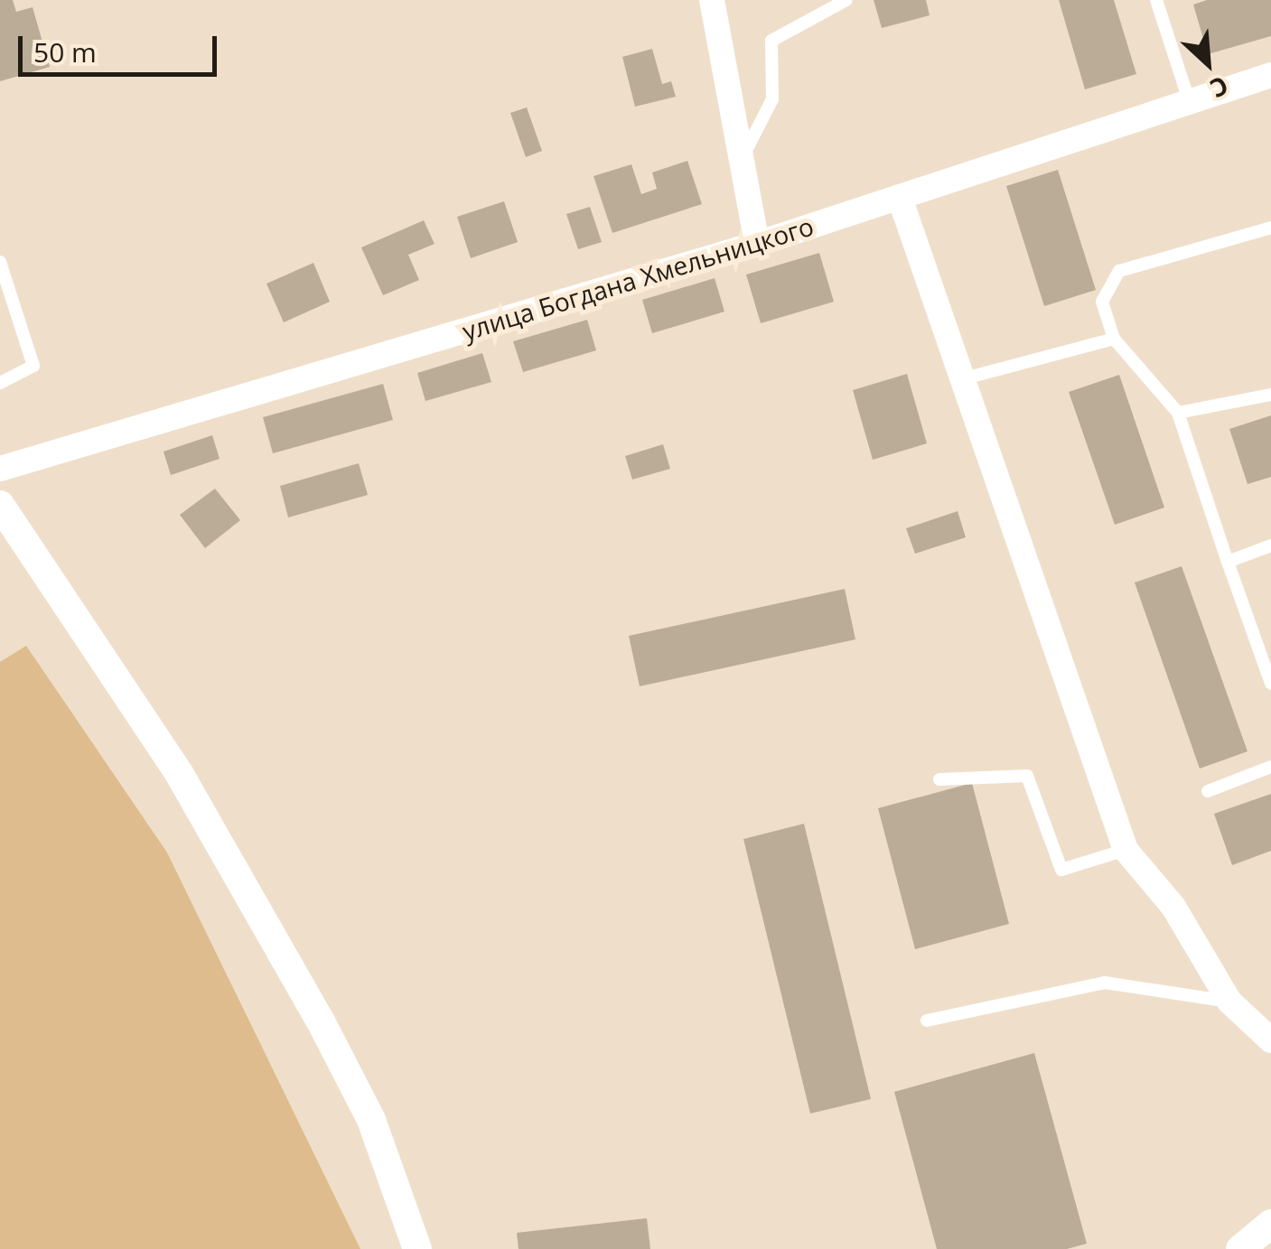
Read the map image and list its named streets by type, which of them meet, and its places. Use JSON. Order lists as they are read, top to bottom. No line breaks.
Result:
{"streets":{"street":["улица Богдана Хмельницкого"]},"scale_bar":"50 m","north":"bottom right"}
